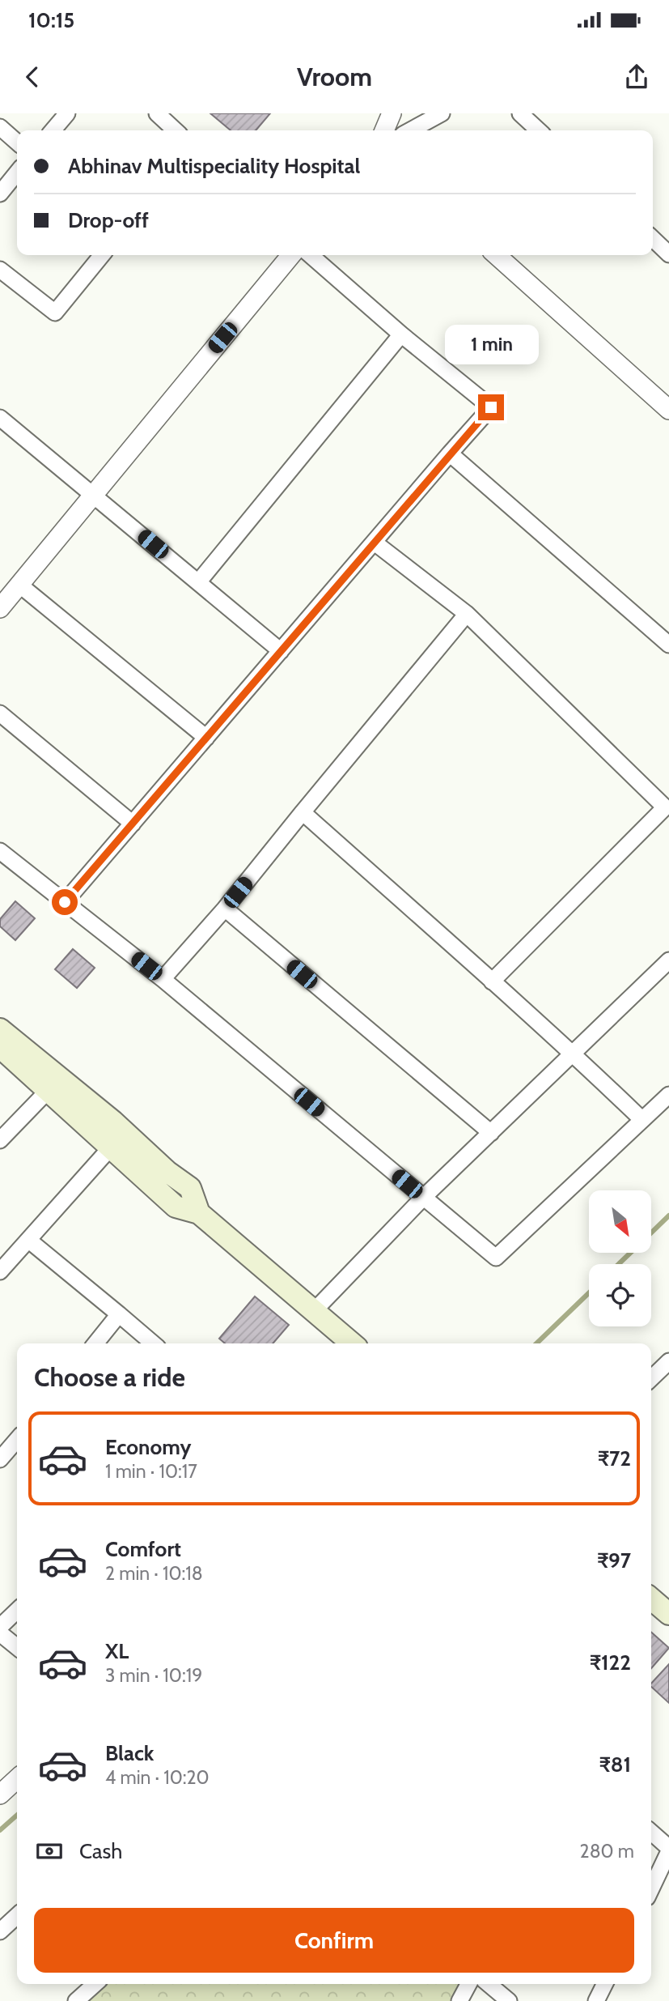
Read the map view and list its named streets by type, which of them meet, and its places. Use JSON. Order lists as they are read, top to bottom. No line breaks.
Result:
{"north":"bottom right","page":{"status":"10:15","header":"Vroom","banner":["Abhinav Multispeciality Hospital","Drop-off"],"bubble":"1 min","heading":"Choose a ride","list":[{"name":"Economy","note":"1 min · 10:17","value":"₹72"},{"name":"Comfort","note":"2 min · 10:18","value":"₹97"},{"name":"XL","note":"3 min · 10:19","value":"₹122"},{"name":"Black","note":"4 min · 10:20","value":"₹81"}],"pay":["Cash","280 m"],"buttons":"Confirm"}}
